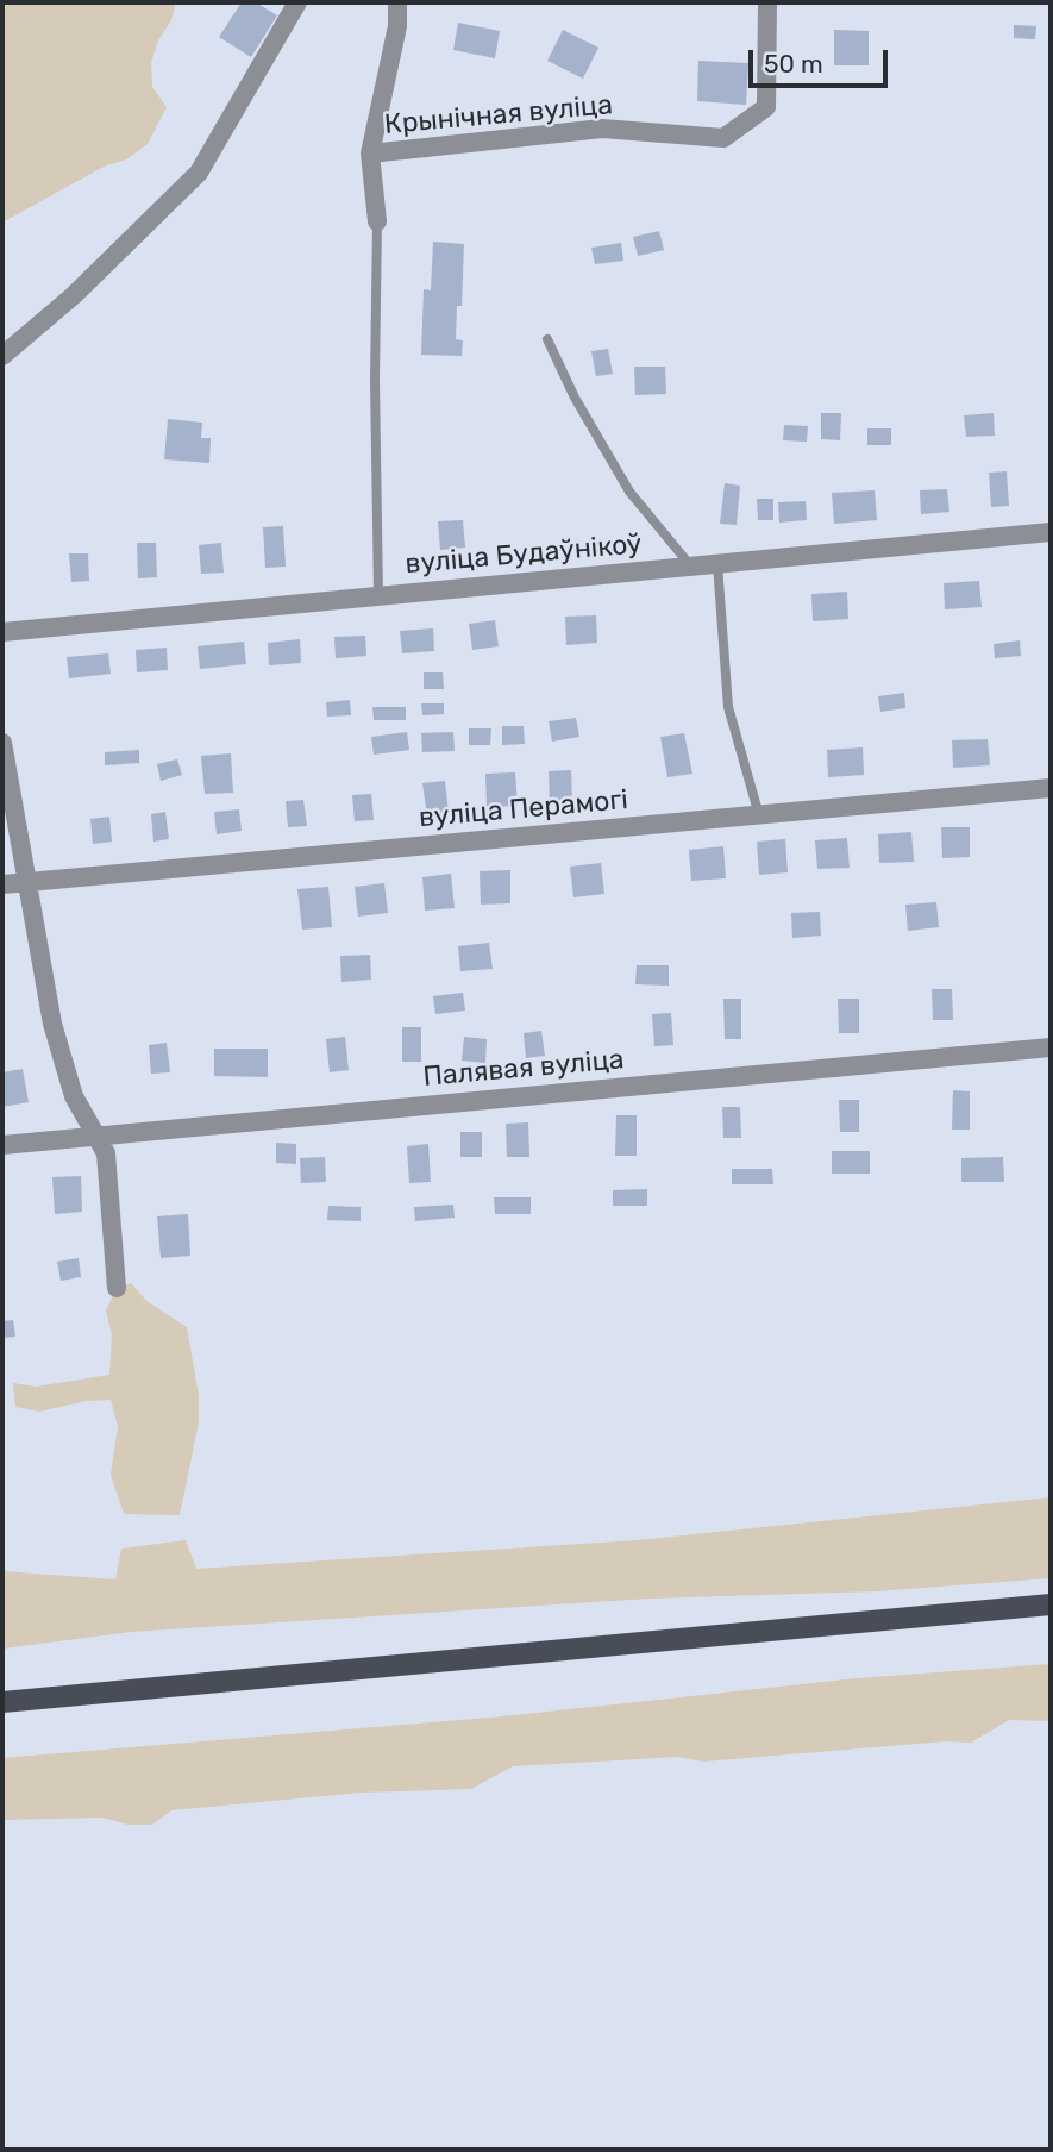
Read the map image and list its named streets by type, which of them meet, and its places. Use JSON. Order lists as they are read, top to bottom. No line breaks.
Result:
{"streets":{"street":["Крынічная вуліца","вуліца Будаўнікоў","вуліца Перамогі","Палявая вуліца"]},"scale_bar":"50 m"}
